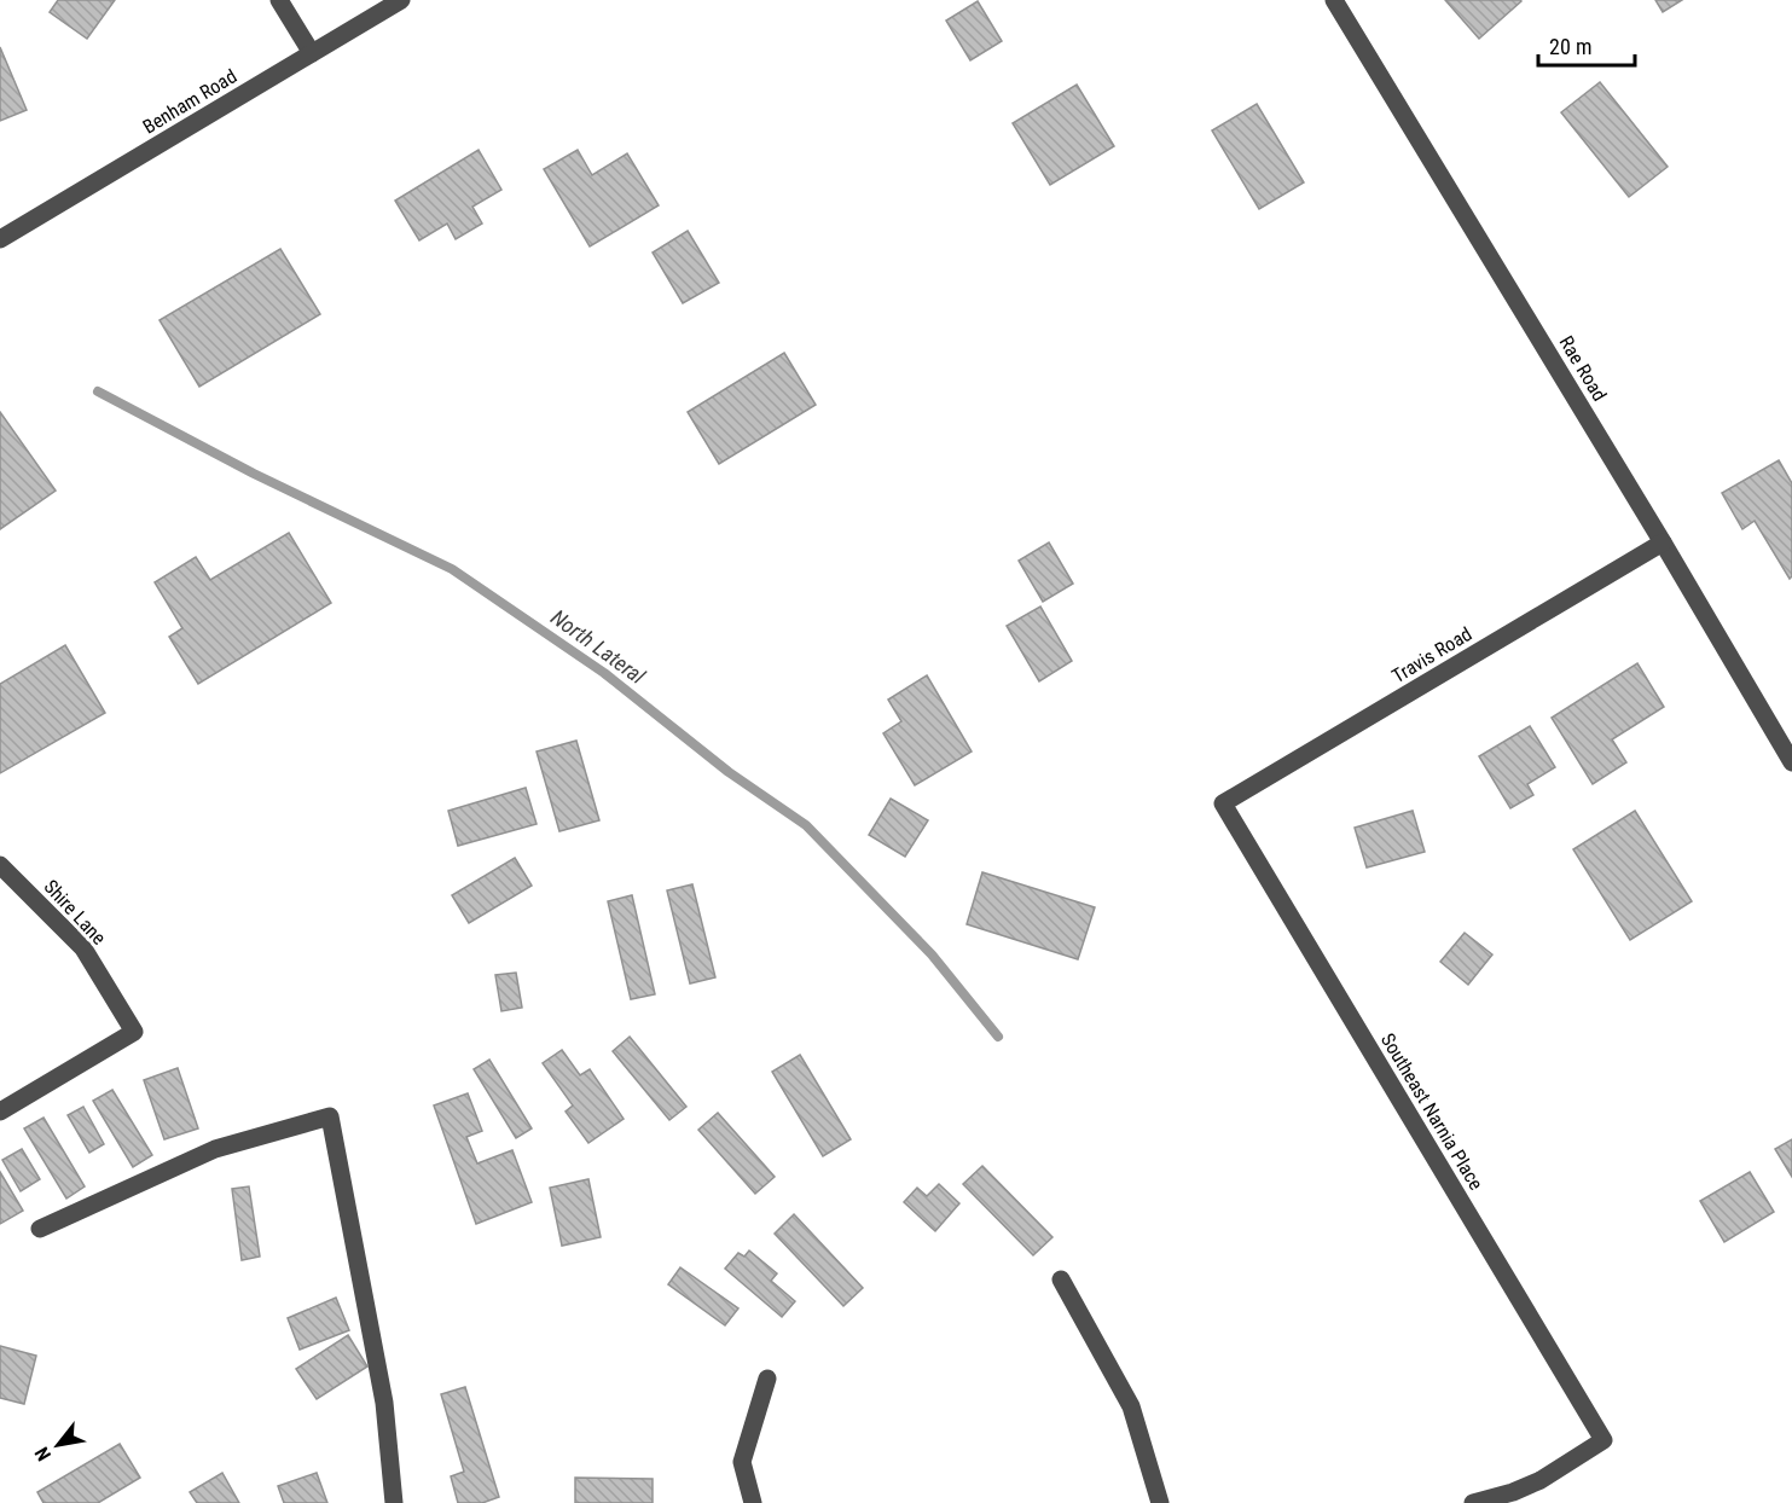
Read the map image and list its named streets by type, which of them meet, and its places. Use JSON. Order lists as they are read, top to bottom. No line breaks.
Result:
{"streets":{"street":["Benham Road","Rae Road","Travis Road","Shire Lane","Southeast Narnia Place"]},"crossings":[["Rae Road","Travis Road"],["Travis Road","Southeast Narnia Place"]],"water":["North Lateral"],"scale_bar":"20 m","north":"bottom left"}
